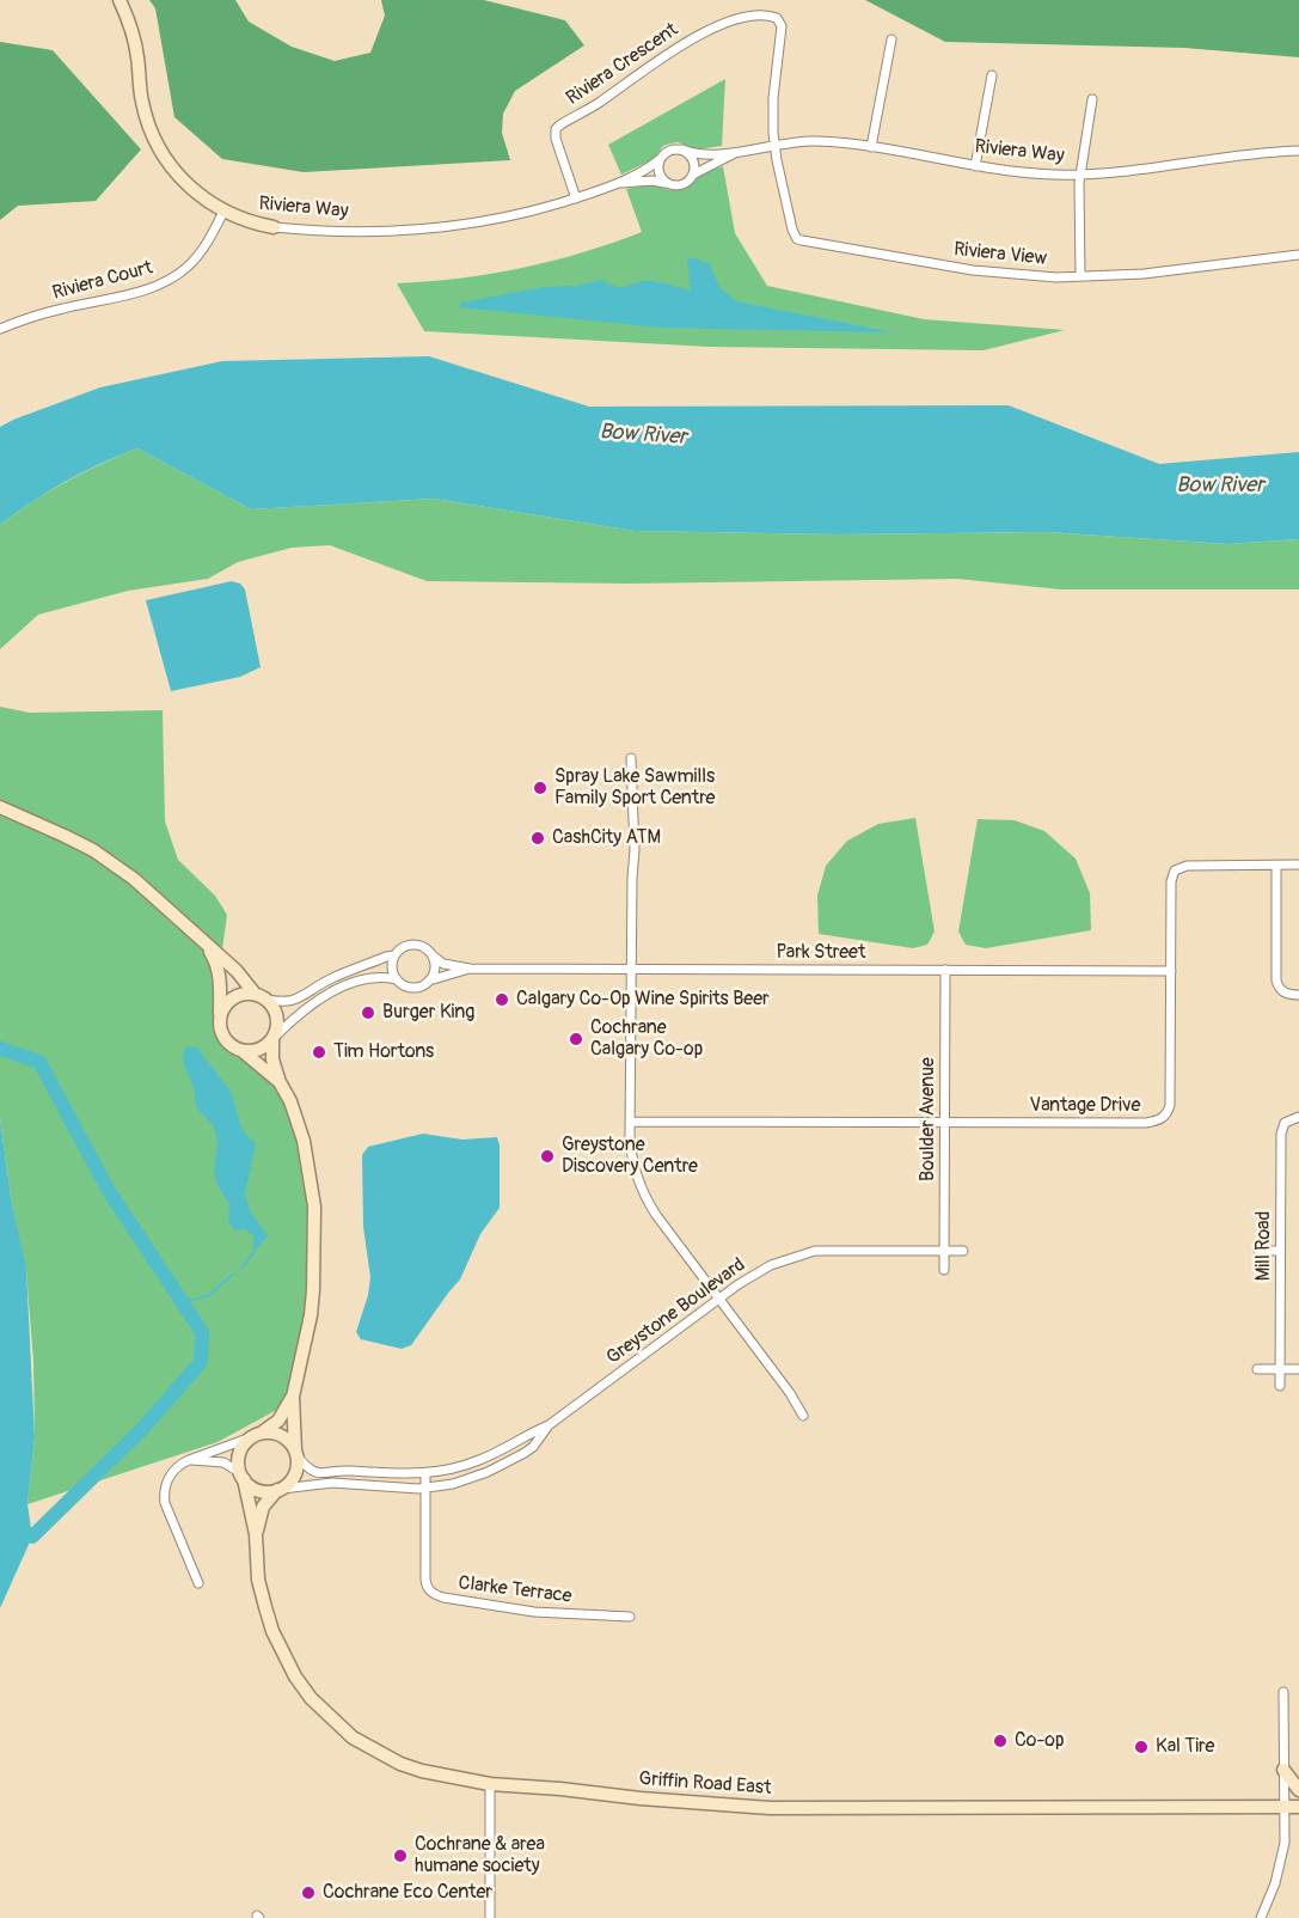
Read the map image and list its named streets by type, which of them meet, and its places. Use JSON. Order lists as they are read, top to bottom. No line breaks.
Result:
{"streets":{"main road":["Riviera Way","Griffin Road East"],"street":["Riviera Crescent","Riviera View","Riviera Court","Park Street","Vantage Drive","Boulder Avenue","Mill Road","Greystone Boulevard","Clarke Terrace"]},"crossings":[["Riviera Crescent","Riviera Way"],["Riviera Crescent","Riviera View"],["Riviera Way","Riviera View"],["Riviera Way","Riviera Court"],["Park Street","Vantage Drive"],["Park Street","Boulder Avenue"],["Vantage Drive","Boulder Avenue"],["Boulder Avenue","Greystone Boulevard"],["Greystone Boulevard","Clarke Terrace"],["Greystone Boulevard","Griffin Road East"]],"water":["Bow River"],"places":["Spray Lake Sawmills Family Sport Centre","CashCity ATM","Calgary Co-Op Wine Spirits Beer","Burger King","Cochrane Calgary Co-op","Tim Hortons","Greystone Discovery Centre","Co-op","Kal Tire","Cochrane & area humane society","Cochrane Eco Center"]}
